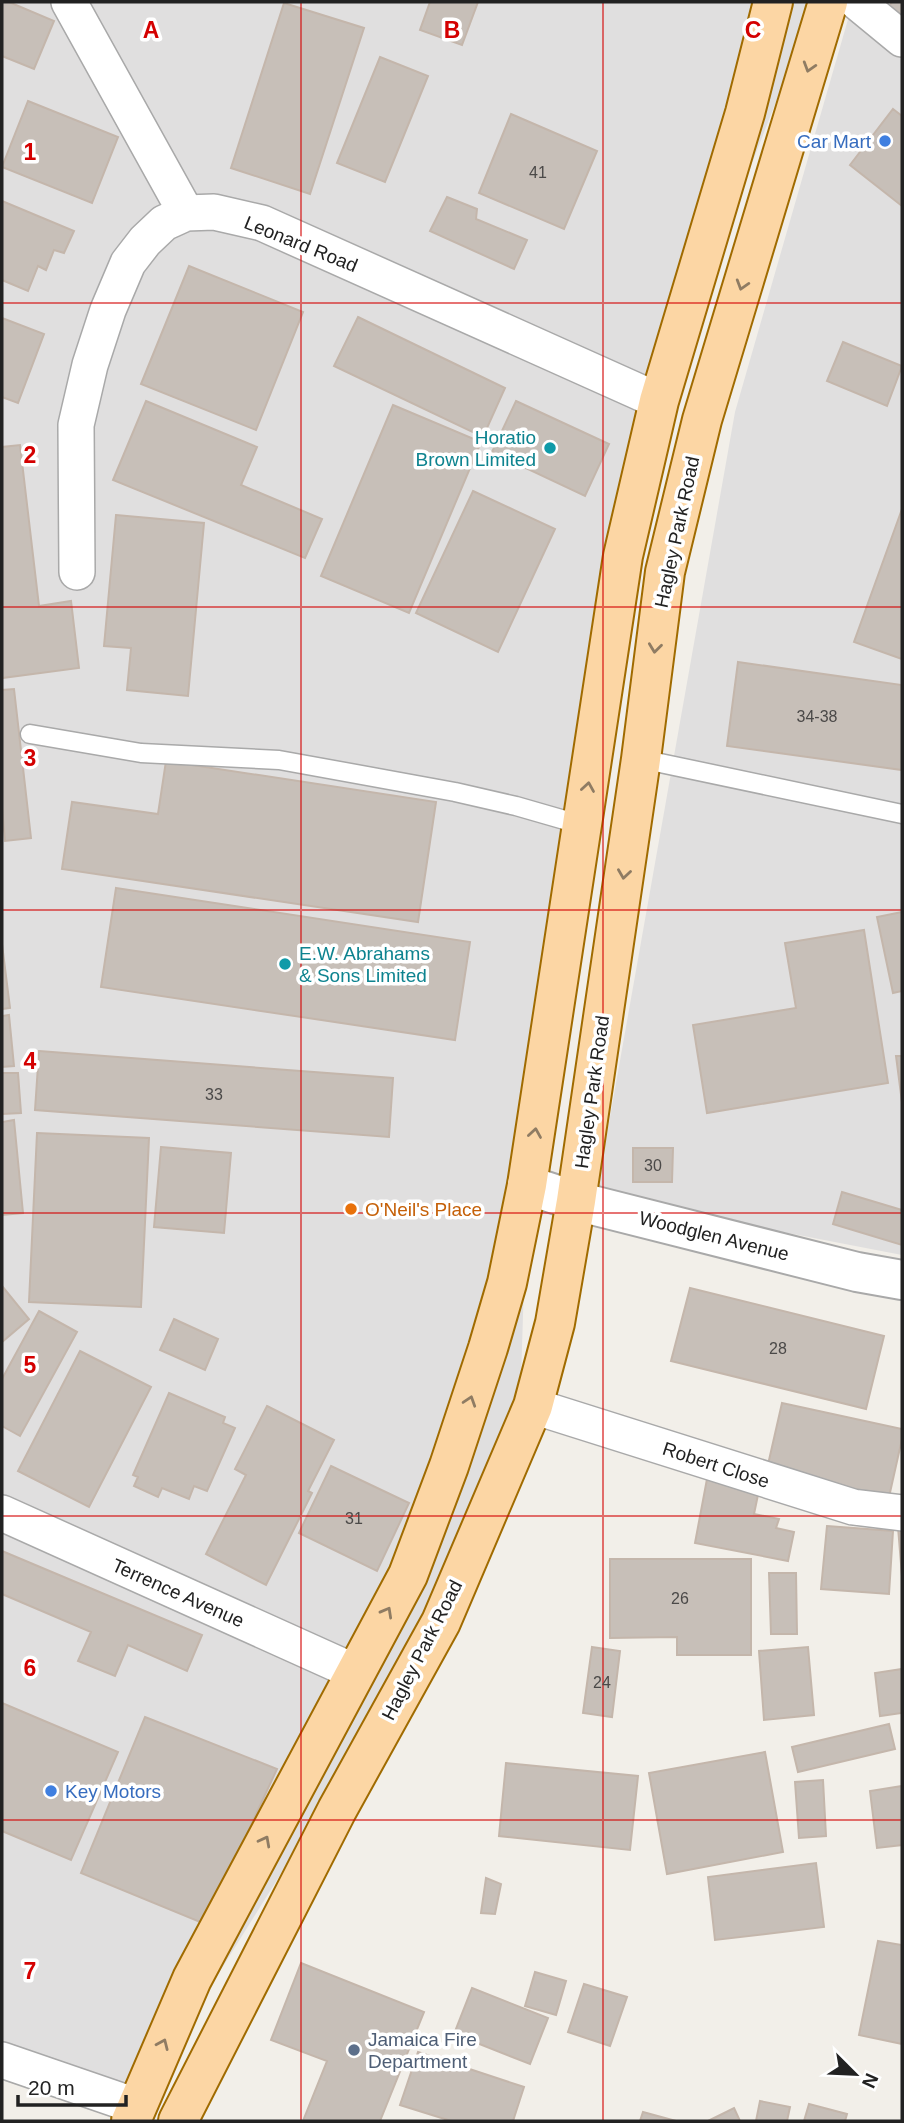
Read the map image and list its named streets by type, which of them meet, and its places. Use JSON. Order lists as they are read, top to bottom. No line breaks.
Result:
{"streets":{"main road":["Hagley Park Road"],"street":["Leonard Road","Woodglen Avenue","Robert Close","Terrence Avenue"]},"crossings":[["Hagley Park Road","Woodglen Avenue"],["Hagley Park Road","Robert Close"]],"places":["Car Mart","Horatio Brown Limited","E.W. Abrahams & Sons Limited","O'Neil's Place","Key Motors","Jamaica Fire Department"],"house_numbers":["41","34-38","33","30","28","31","26","24"],"scale_bar":"20 m","north":"bottom right","grid":{"columns":["A","B","C"],"rows":["1","2","3","4","5","6","7"]}}
